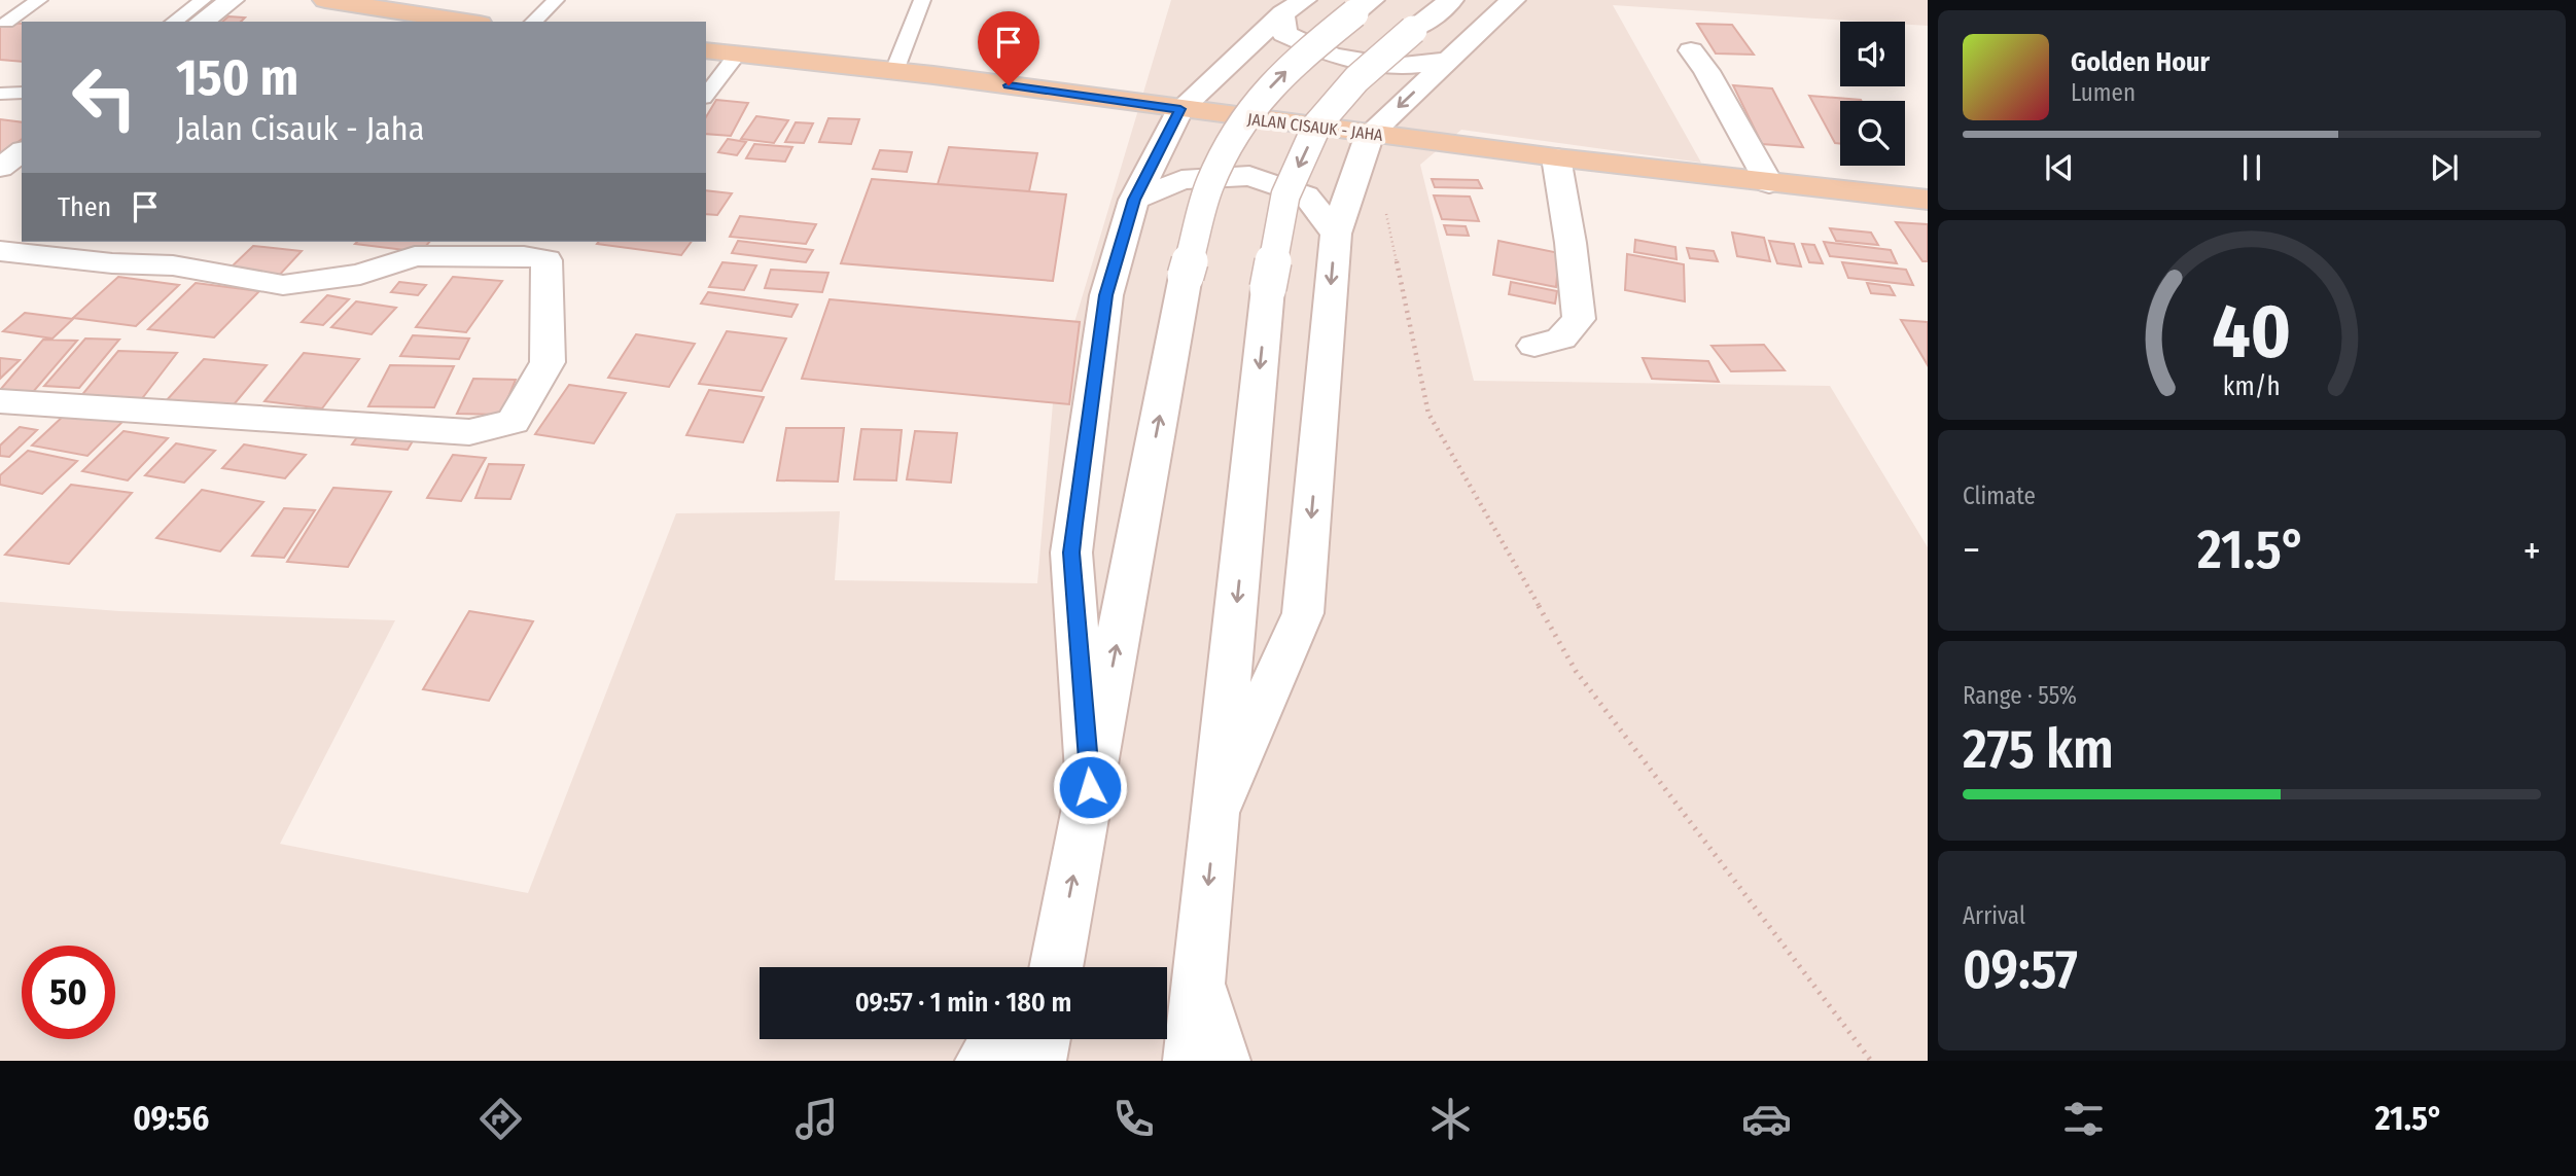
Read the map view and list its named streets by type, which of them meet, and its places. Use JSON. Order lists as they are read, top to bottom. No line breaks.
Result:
{"streets":{"main road":["JALAN CISAUK - JAHA"]},"page":{"turn":["150 m","Jalan Cisauk - Jaha"],"song":["Golden Hour","Lumen"],"then":"Then","tile":["Climate",["Range · 55%","275 km"],["Arrival","09:57"]],"heat":["−","21.5°","+"],"limit":"50","trip":"09:57 · 1 min · 180 m","tabs":["09:56","21.5°"],"gauge":["40","km/h"]}}
